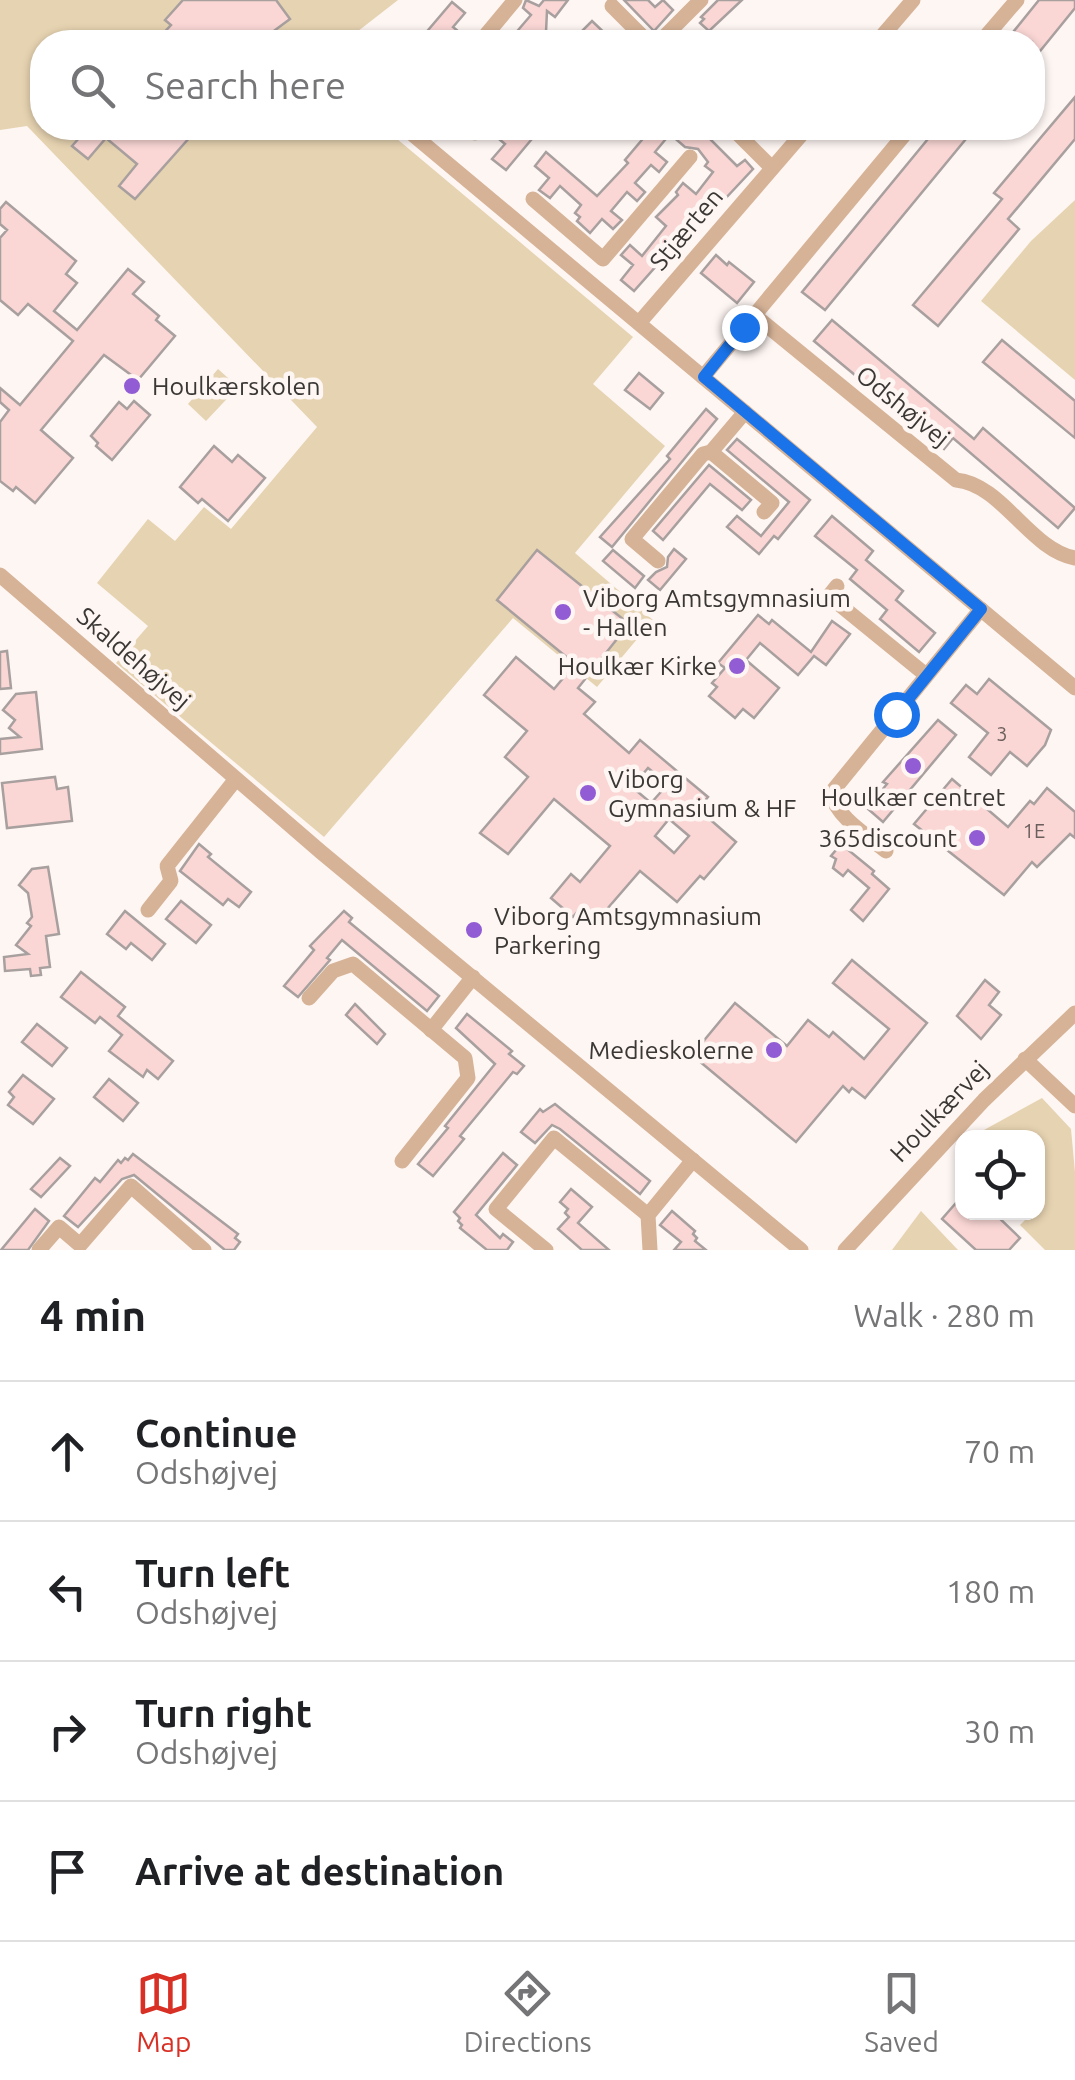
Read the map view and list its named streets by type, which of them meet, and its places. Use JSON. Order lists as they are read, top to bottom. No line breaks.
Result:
{"streets":{"street":["Stjærten","Odshøjvej","Skaldehøjvej","Houlkærvej"]},"places":["Houlkærskolen","Viborg Amtsgymnasium - Hallen","Houlkær Kirke","Houlkær centret","Viborg Gymnasium & HF","365discount","Viborg Amtsgymnasium Parkering","Medieskolerne"],"house_numbers":["3","1E"],"page":{"search":"Search here","heading":["4 min","Walk · 280 m"],"list":[["Continue","Odshøjvej","70 m"],["Turn left","Odshøjvej","180 m"],["Turn right","Odshøjvej","30 m"],"Arrive at destination"],"nav":["Map","Directions","Saved"]}}
